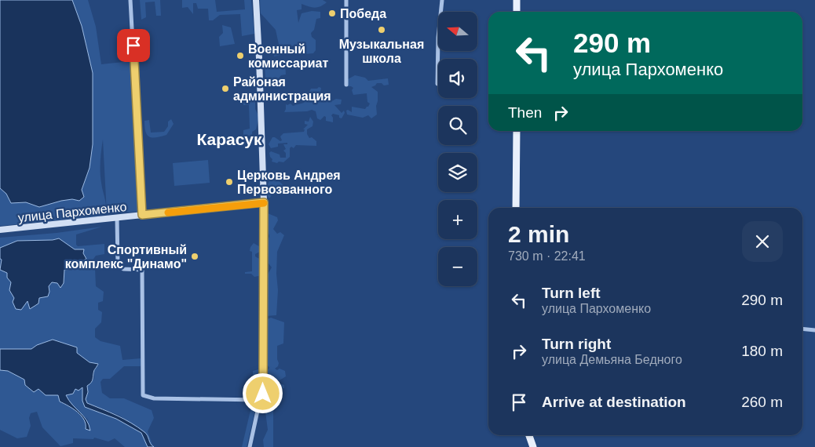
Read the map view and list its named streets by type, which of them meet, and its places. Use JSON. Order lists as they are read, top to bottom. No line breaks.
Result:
{"streets":{"street":["улица Пархоменко"]},"districts":["Карасук"],"places":["Победа","Музыкальная школа","Военный комиссариат","Районая администрация","Церковь Андрея Первозванного","Спортивный комплекс \"Динамо\""],"north":"left","page":{"map_buttons":["+","−"],"turn":["290 m","улица Пархоменко"],"then":"Then","heading":["2 min","730 m · 22:41"],"list":[{"name":"Turn left","note":"улица Пархоменко","value":"290 m"},{"name":"Turn right","note":"улица Демьяна Бедного","value":"180 m"},{"name":"Arrive at destination","value":"260 m"}]}}
